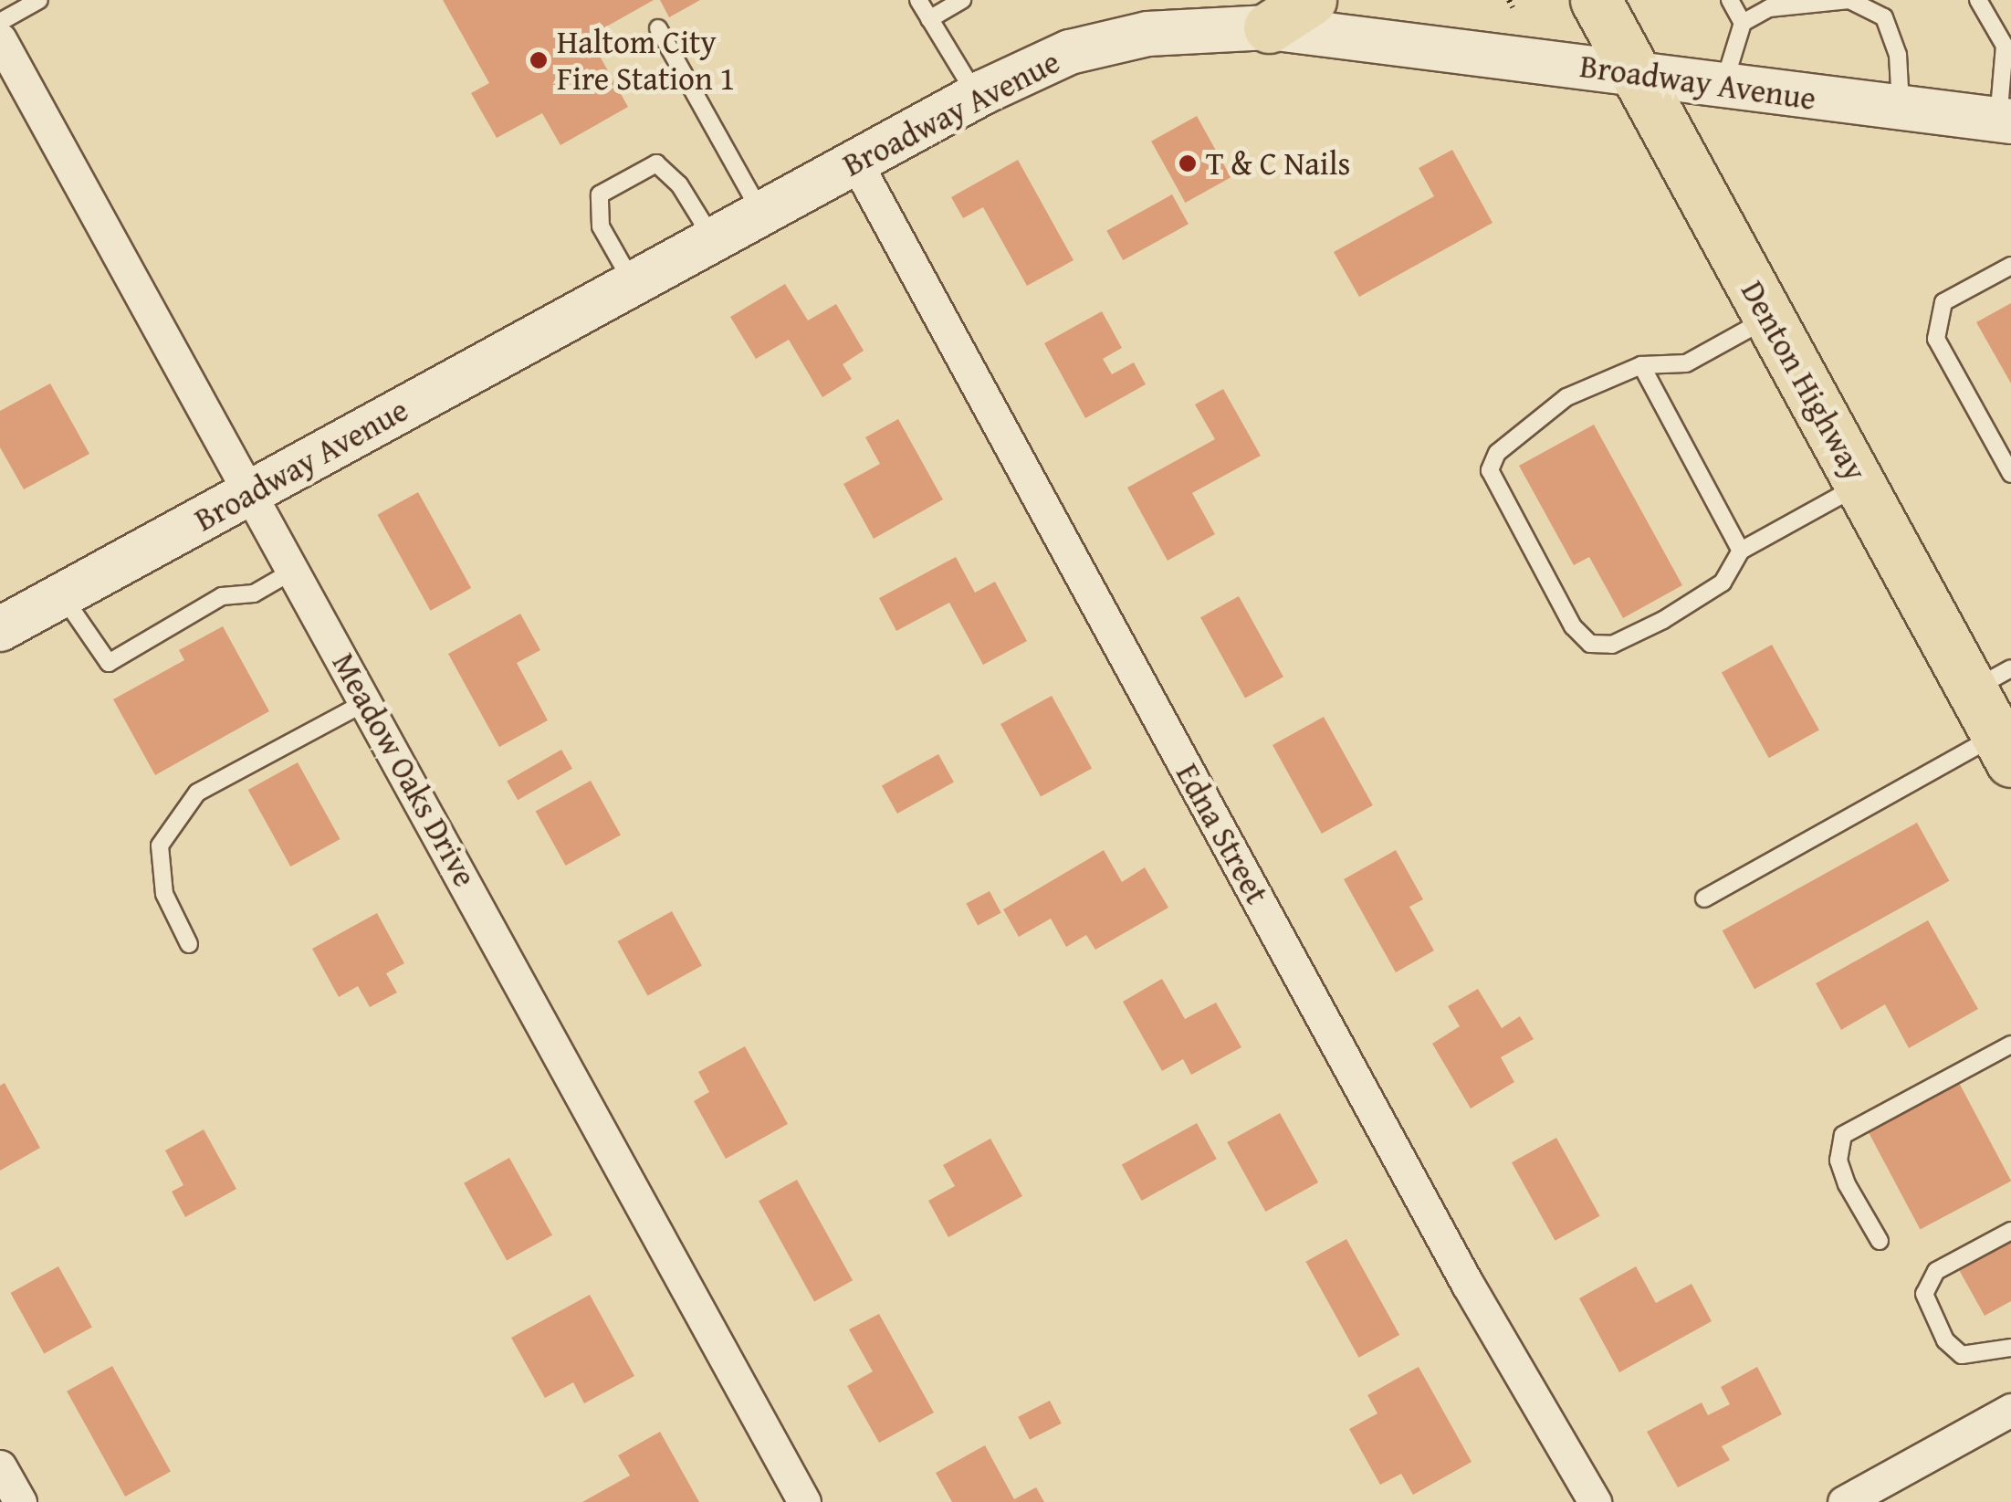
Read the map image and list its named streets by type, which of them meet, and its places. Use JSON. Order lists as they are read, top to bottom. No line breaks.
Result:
{"streets":{"main road":["Broadway Avenue","Denton Highway"],"street":["Meadow Oaks Drive","Edna Street"]},"crossings":[["Broadway Avenue","Denton Highway"],["Broadway Avenue","Meadow Oaks Drive"],["Broadway Avenue","Edna Street"]],"places":["Haltom City Fire Station 1","T & C Nails"]}
